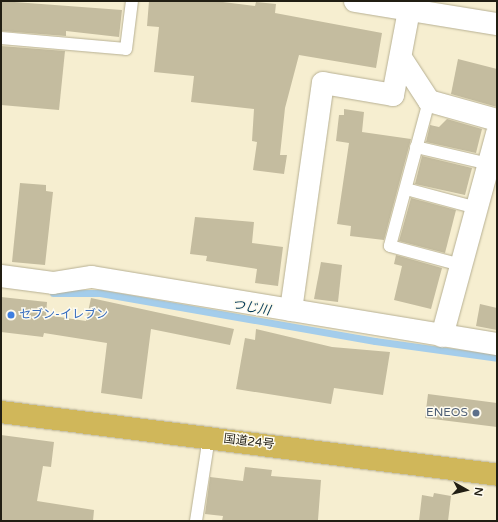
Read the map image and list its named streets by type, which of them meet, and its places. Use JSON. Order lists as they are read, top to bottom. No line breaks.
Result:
{"streets":{"highway":["国道24号"]},"water":["つじ川"],"places":["セブン-イレブン","ENEOS"],"north":"right"}
